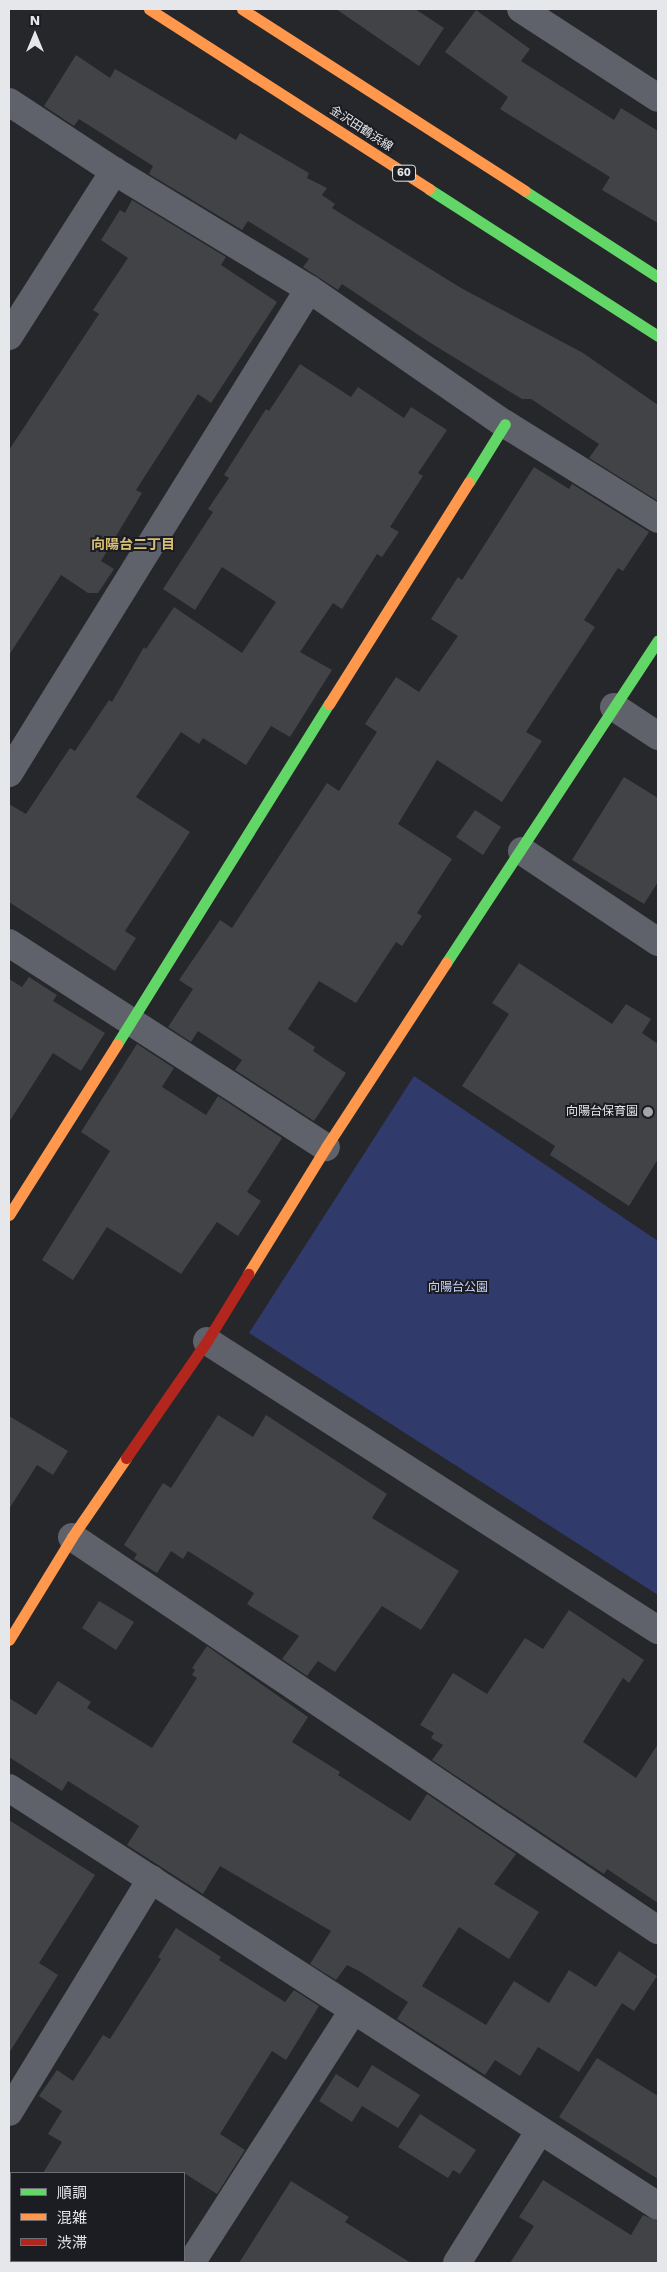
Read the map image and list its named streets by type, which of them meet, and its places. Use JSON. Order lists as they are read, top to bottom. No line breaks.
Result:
{"streets":{"street":["金沢田鶴浜線","60"]},"districts":["向陽台二丁目"],"parks":["向陽台公園"],"places":["向陽台保育園"],"legend":["順調","混雑","渋滞"],"north":"top"}
